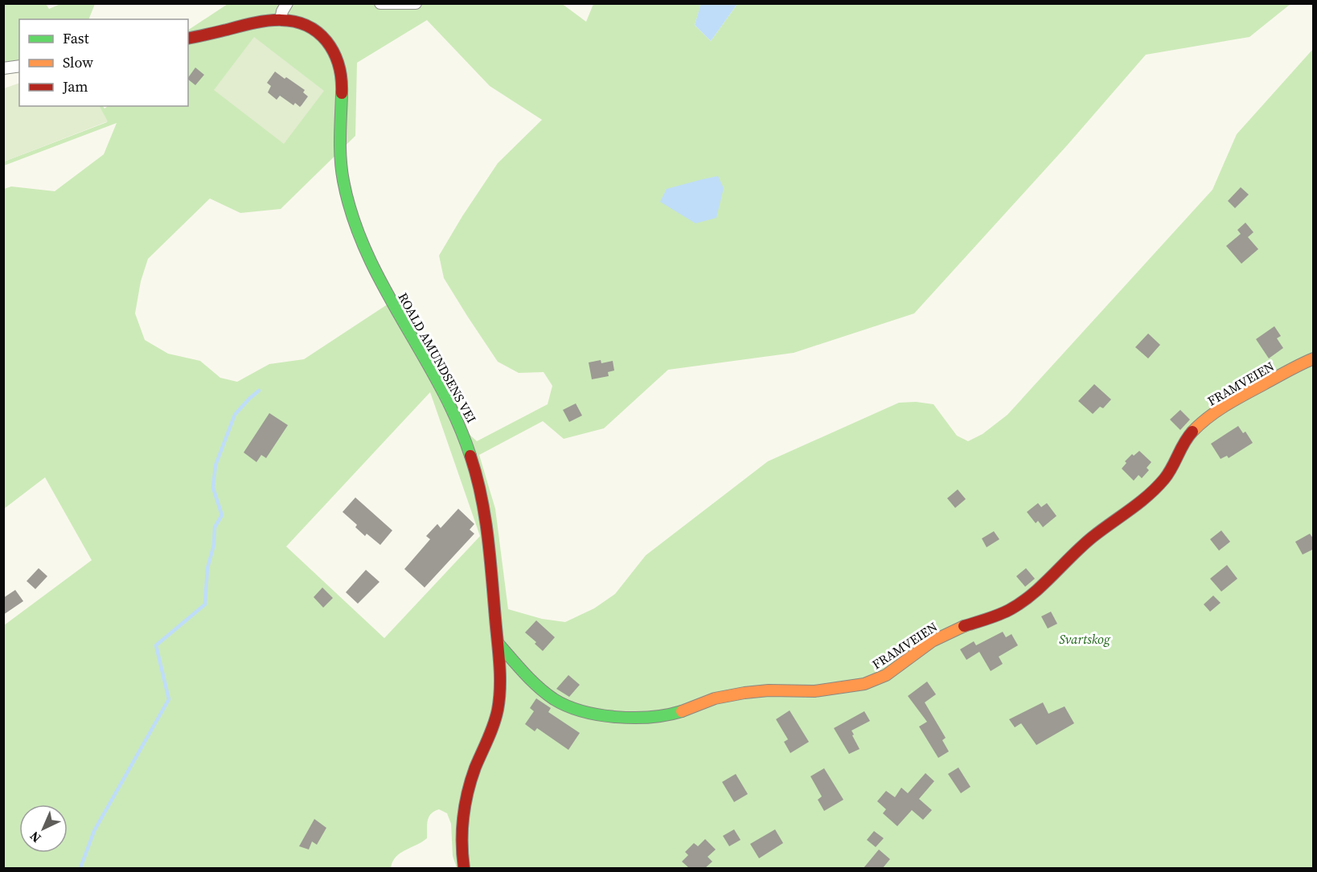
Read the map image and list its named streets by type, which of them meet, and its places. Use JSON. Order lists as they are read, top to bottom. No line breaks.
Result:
{"streets":{"street":["ROALD AMUNDSENS VEI","FRAMVEIEN"]},"crossings":[["ROALD AMUNDSENS VEI","FRAMVEIEN"]],"parks":["Svartskog"],"legend":["Fast","Slow","Jam"],"north":"bottom left"}
